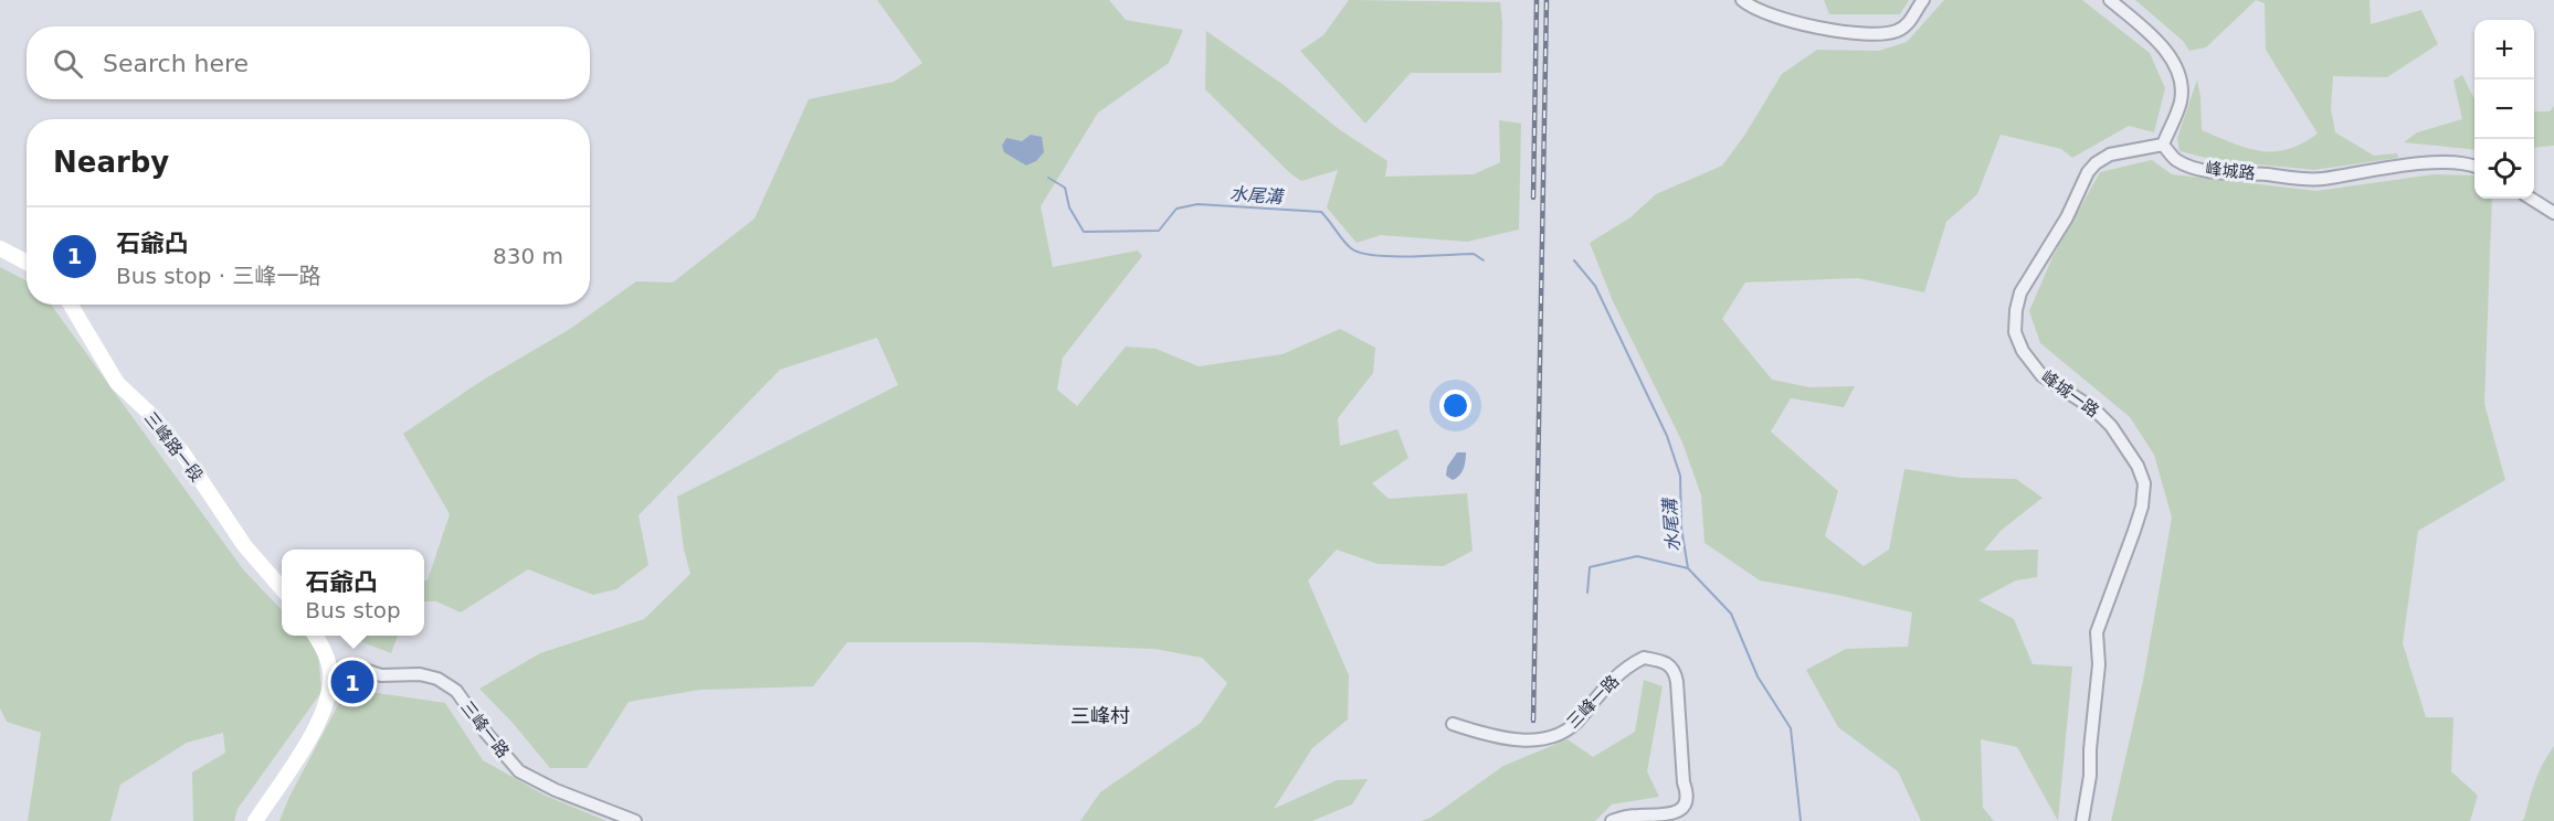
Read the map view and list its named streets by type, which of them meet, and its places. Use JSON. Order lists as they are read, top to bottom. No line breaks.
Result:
{"streets":{"street":["峰城路","峰城一路","三峰路一段","三峰一路"]},"crossings":[["峰城路","峰城一路"]],"districts":["三峰村"],"water":["水尾溝"],"page":{"map_buttons":["+","−"],"search":"Search here","heading":"Nearby","list":[{"mark":"1","name":"石爺凸","note":"Bus stop · 三峰一路","value":"830 m"}],"popup":["石爺凸","Bus stop"],"pins":"1"}}
